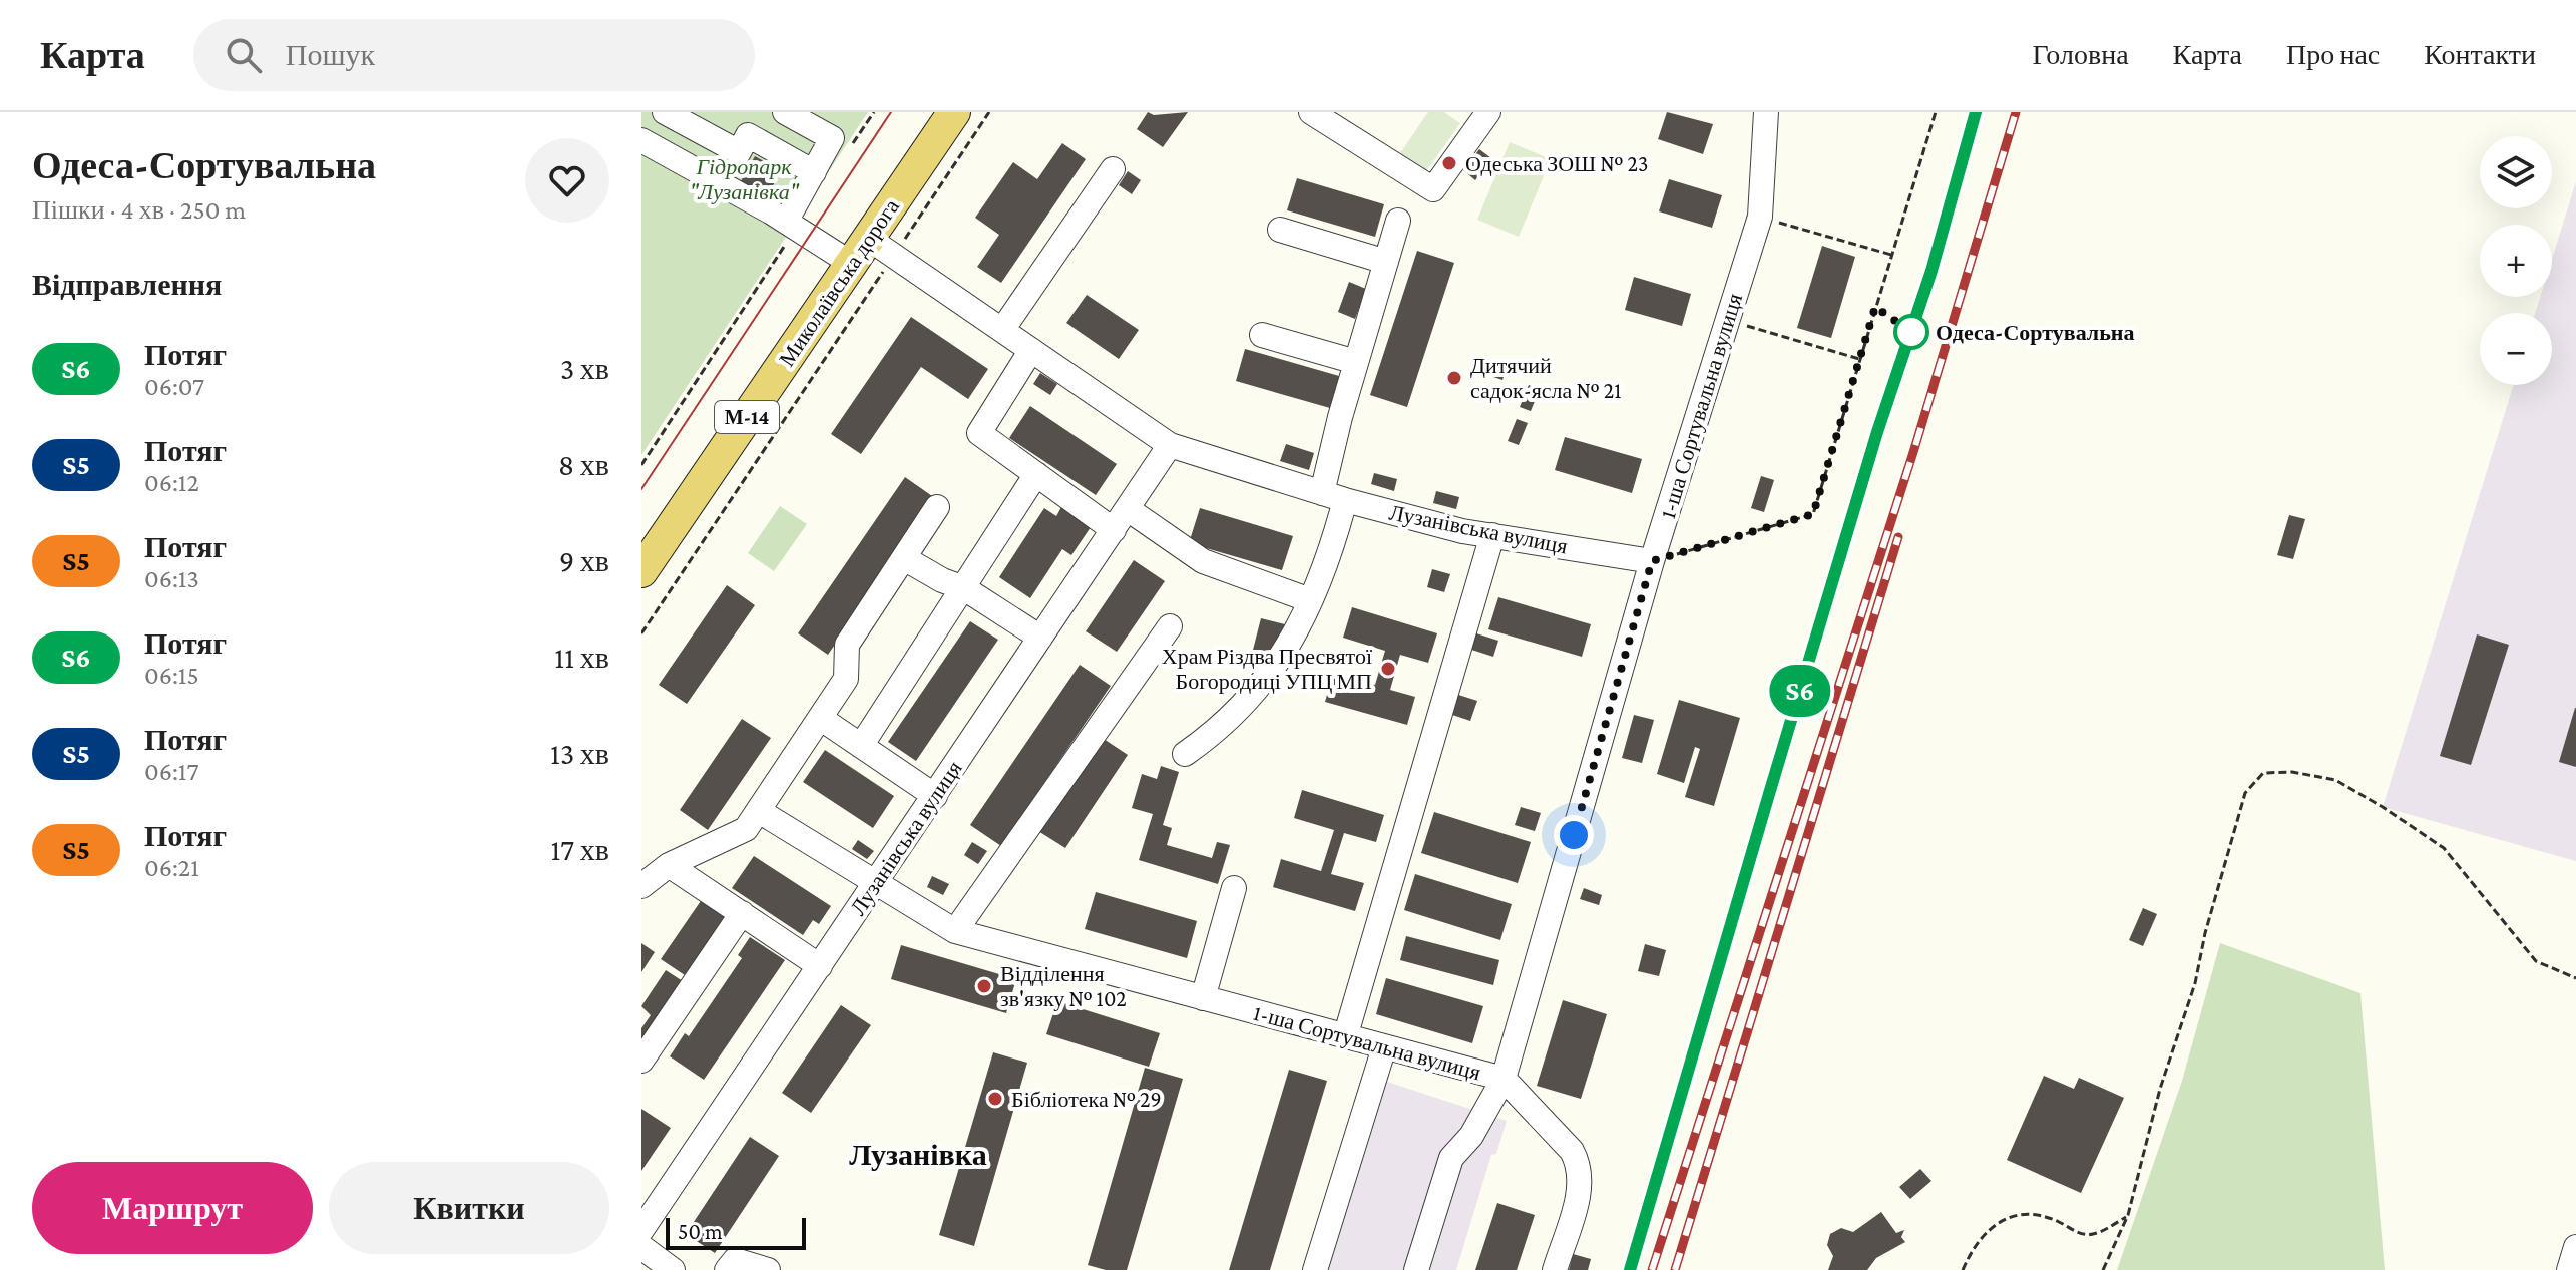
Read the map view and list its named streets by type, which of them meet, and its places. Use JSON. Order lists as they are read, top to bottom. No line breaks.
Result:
{"streets":{"main road":["Миколаївська дорога","М-14"],"street":["1-ша Сортувальна вулиця","Лузанівська вулиця"]},"crossings":[["Миколаївська дорога","Лузанівська вулиця"],["1-ша Сортувальна вулиця","Лузанівська вулиця"]],"districts":["Лузанівка"],"parks":["Гідропарк \"Лузанівка\""],"places":["Одеська ЗОШ № 23","Одеса-Сортувальна","Дитячий садок-ясла № 21","Храм Різдва Пресвятої Богородиці УПЦ МП","Відділення зв'язку № 102","Бібліотека № 29"],"scale_bar":"50 m","page":{"header":"Карта","search":"Пошук","nav":["Головна","Карта","Про нас","Контакти"],"heading":[["Одеса-Сортувальна","Пішки · 4 хв · 250 m"],"Відправлення"],"on_map":"S6","map_buttons":["+","−"],"list":[{"mark":"S6","name":"Потяг","note":"06:07","value":"3 хв"},{"mark":"S5","name":"Потяг","note":"06:12","value":"8 хв"},{"mark":"S5","name":"Потяг","note":"06:13","value":"9 хв"},{"mark":"S6","name":"Потяг","note":"06:15","value":"11 хв"},{"mark":"S5","name":"Потяг","note":"06:17","value":"13 хв"},{"mark":"S5","name":"Потяг","note":"06:21","value":"17 хв"}],"buttons":["Маршрут","Квитки"],"scale":"50 m"}}
